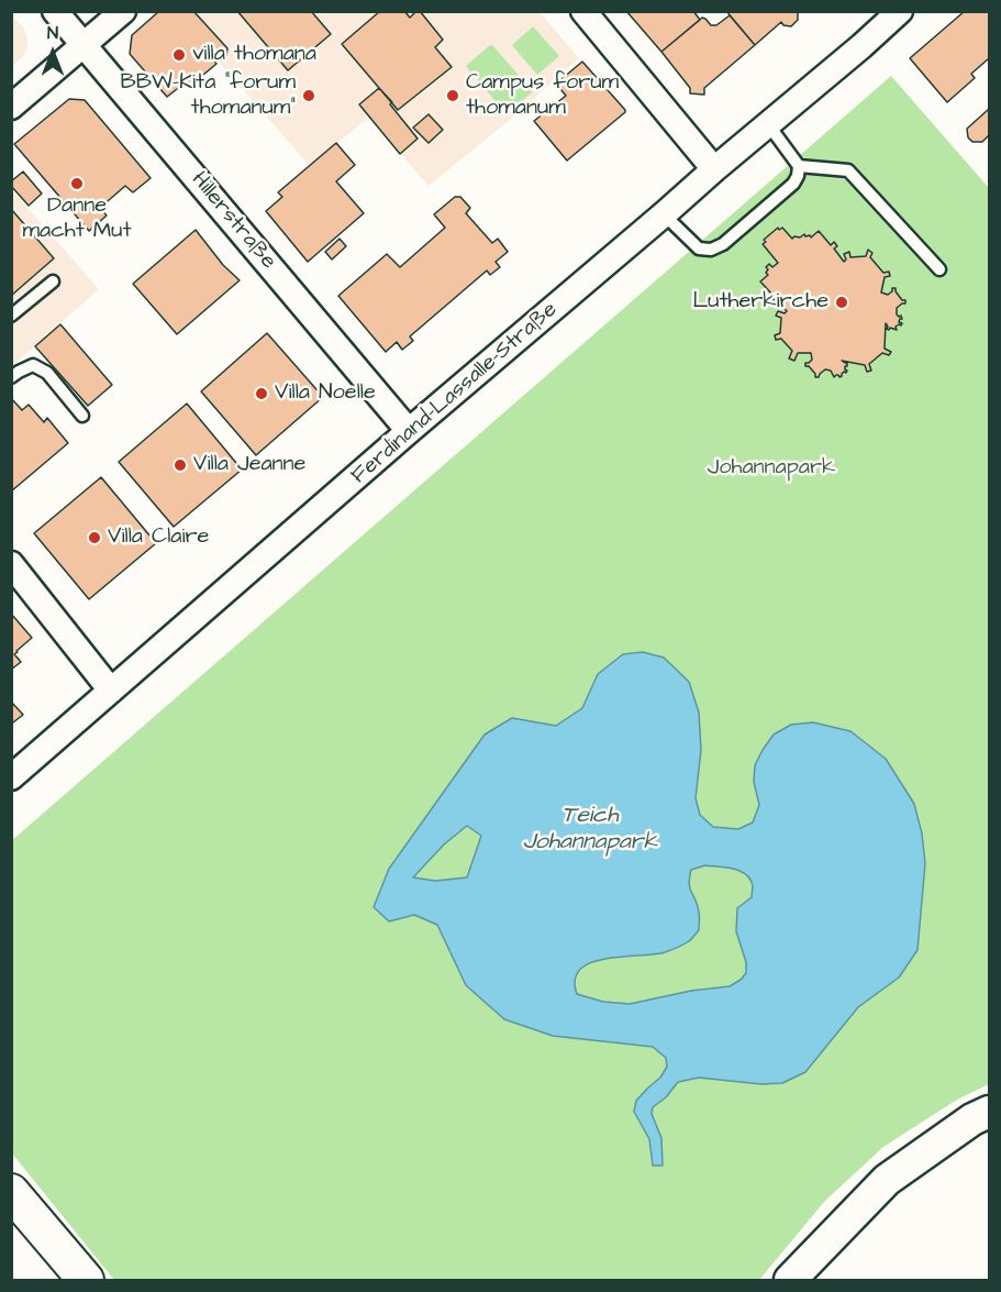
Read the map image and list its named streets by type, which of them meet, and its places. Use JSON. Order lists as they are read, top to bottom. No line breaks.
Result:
{"streets":{"street":["Hillerstraße","Ferdinand-Lassalle-Straße"]},"crossings":[["Hillerstraße","Ferdinand-Lassalle-Straße"]],"water":["Teich Johannapark"],"parks":["Johannapark"],"places":["villa thomana","BBW-Kita \"forum thomanum\"","Campus forum thomanum","Danne macht Mut","Lutherkirche","Villa Noelle","Villa Jeanne","Villa Claire"],"north":"top"}
